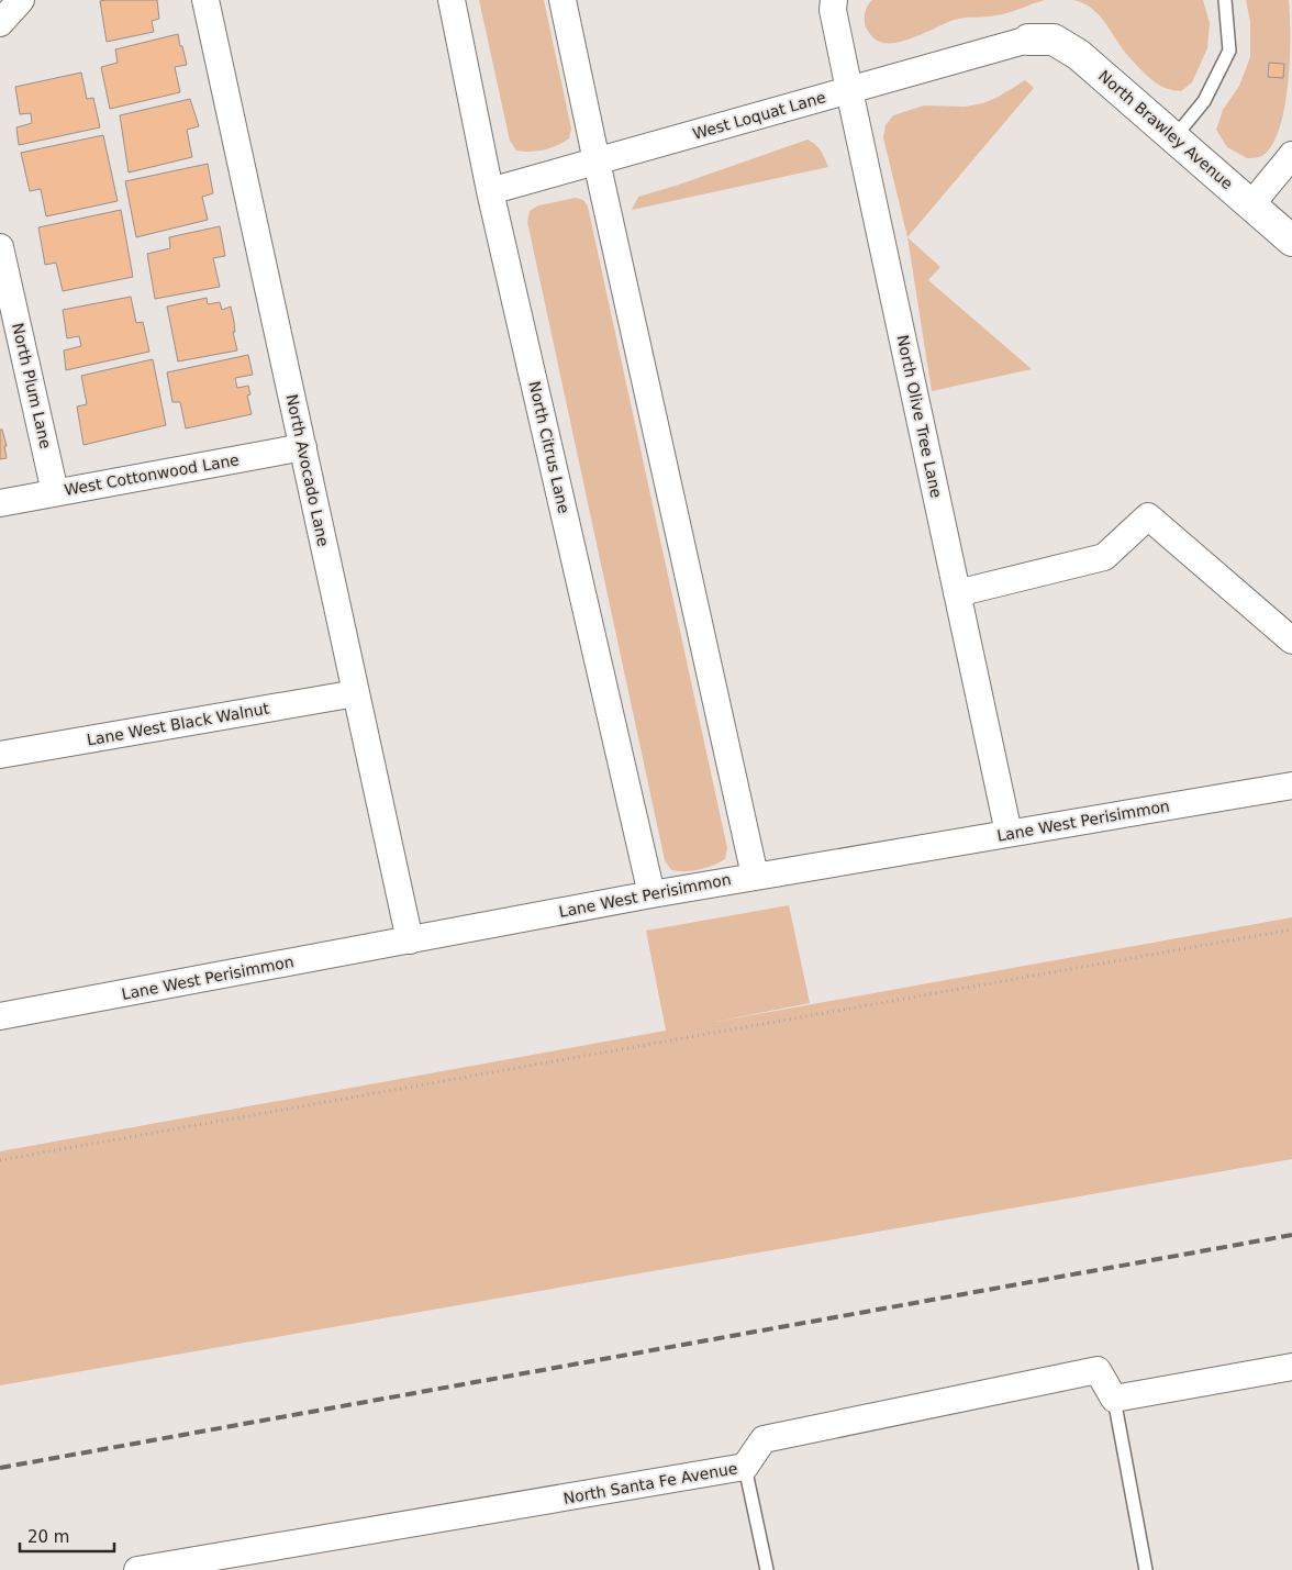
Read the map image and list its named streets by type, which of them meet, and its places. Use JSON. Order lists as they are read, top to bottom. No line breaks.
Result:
{"streets":{"street":["West Loquat Lane","North Brawley Avenue","North Plum Lane","North Olive Tree Lane","North Citrus Lane","North Avocado Lane","West Cottonwood Lane","Lane West Black Walnut","Lane West Perisimmon","North Santa Fe Avenue"]},"crossings":[["West Loquat Lane","North Brawley Avenue"],["West Loquat Lane","North Olive Tree Lane"],["West Loquat Lane","North Citrus Lane"],["North Plum Lane","West Cottonwood Lane"],["North Olive Tree Lane","Lane West Perisimmon"],["North Citrus Lane","Lane West Perisimmon"],["North Avocado Lane","West Cottonwood Lane"],["North Avocado Lane","Lane West Black Walnut"],["North Avocado Lane","Lane West Perisimmon"]],"scale_bar":"20 m"}
